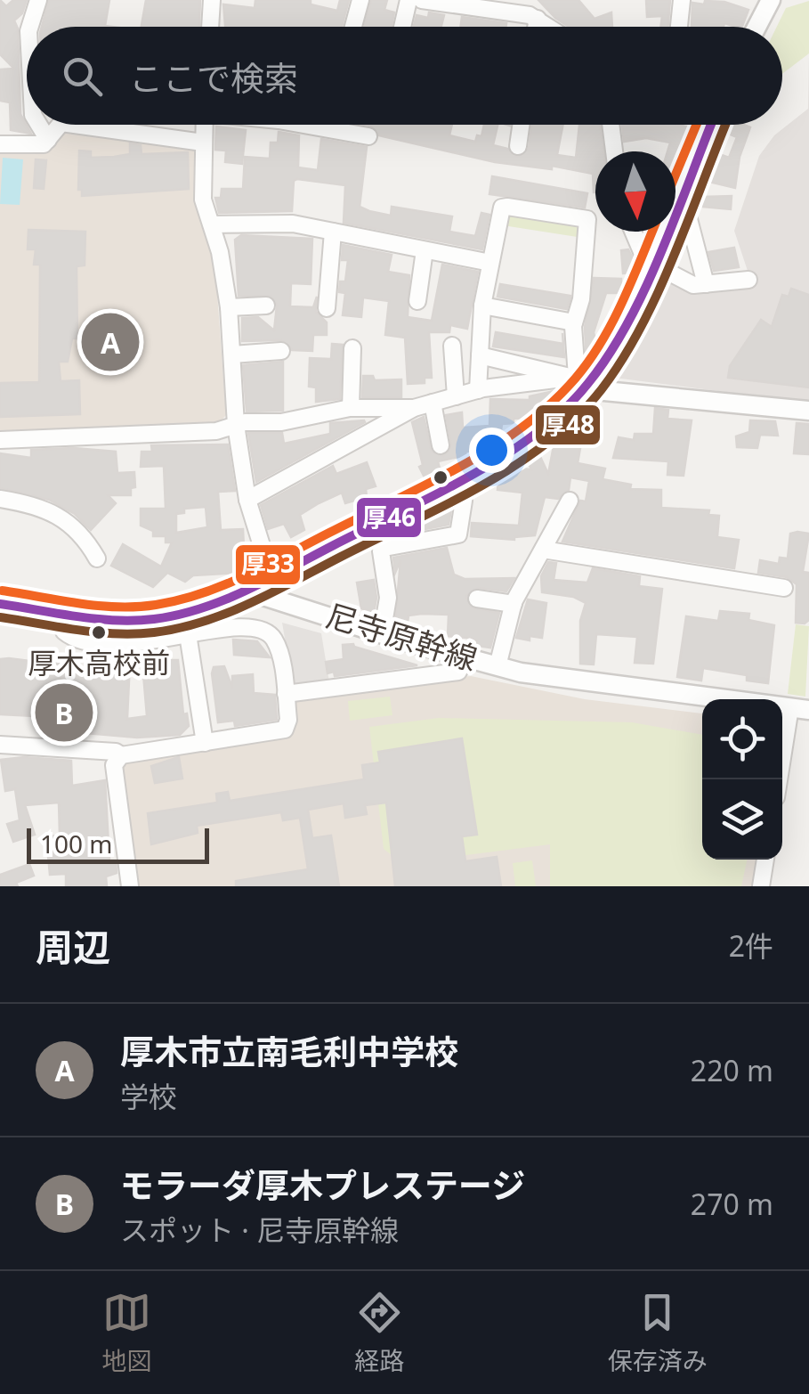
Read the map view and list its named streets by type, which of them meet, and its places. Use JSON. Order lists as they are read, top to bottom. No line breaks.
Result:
{"streets":{"street":["尼寺原幹線"]},"places":["厚木高校前"],"lines":["transit line 厚46","transit line 厚48","transit line 厚33"],"scale_bar":"100 m","north":"bottom","page":{"search":"ここで検索","pins":["A","B"],"scale":"100 m","heading":["周辺","2件"],"list":[{"mark":"A","name":"厚木市立南毛利中学校","note":"学校","value":"220 m"},{"mark":"B","name":"モラーダ厚木プレステージ","note":"スポット · 尼寺原幹線","value":"270 m"}],"nav":["地図","経路","保存済み"]}}
